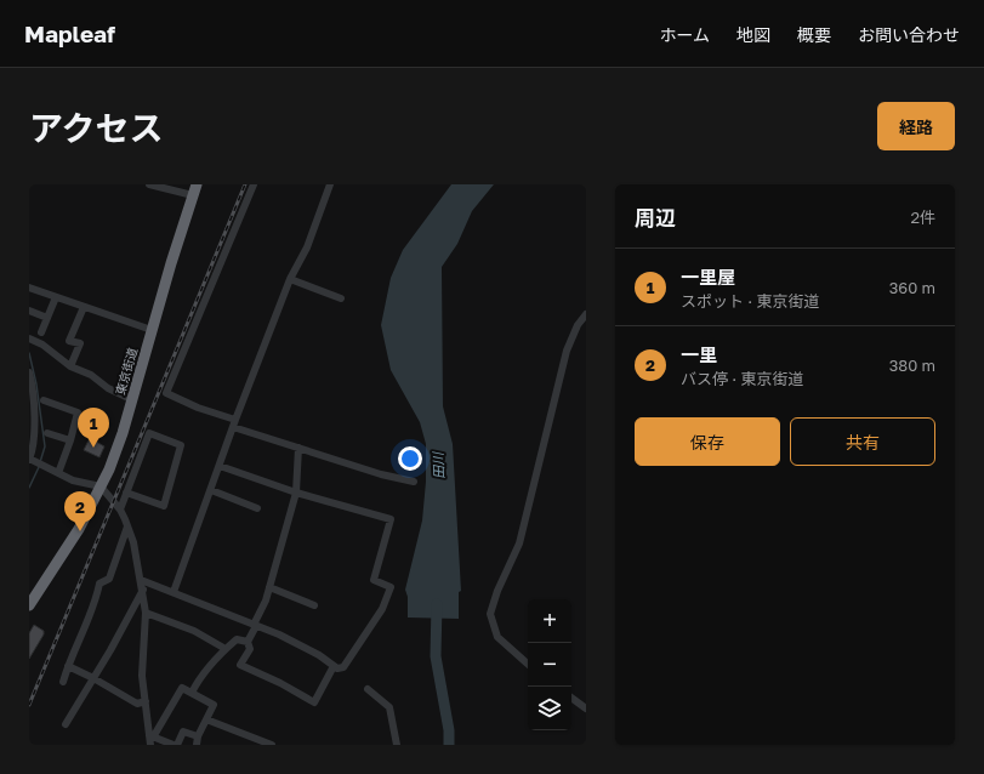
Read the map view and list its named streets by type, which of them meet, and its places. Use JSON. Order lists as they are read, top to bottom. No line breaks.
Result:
{"streets":{"highway":["東京街道"]},"water":["田川"],"page":{"header":"Mapleaf","nav":["ホーム","地図","概要","お問い合わせ"],"title":"アクセス","buttons":["経路",["保存","共有"]],"heading":["周辺","2件"],"list":[{"mark":"1","name":"一里屋","note":"スポット · 東京街道","value":"360 m"},{"mark":"2","name":"一里","note":"バス停 · 東京街道","value":"380 m"}],"pins":["1","2"],"map_buttons":["+","−"]}}
